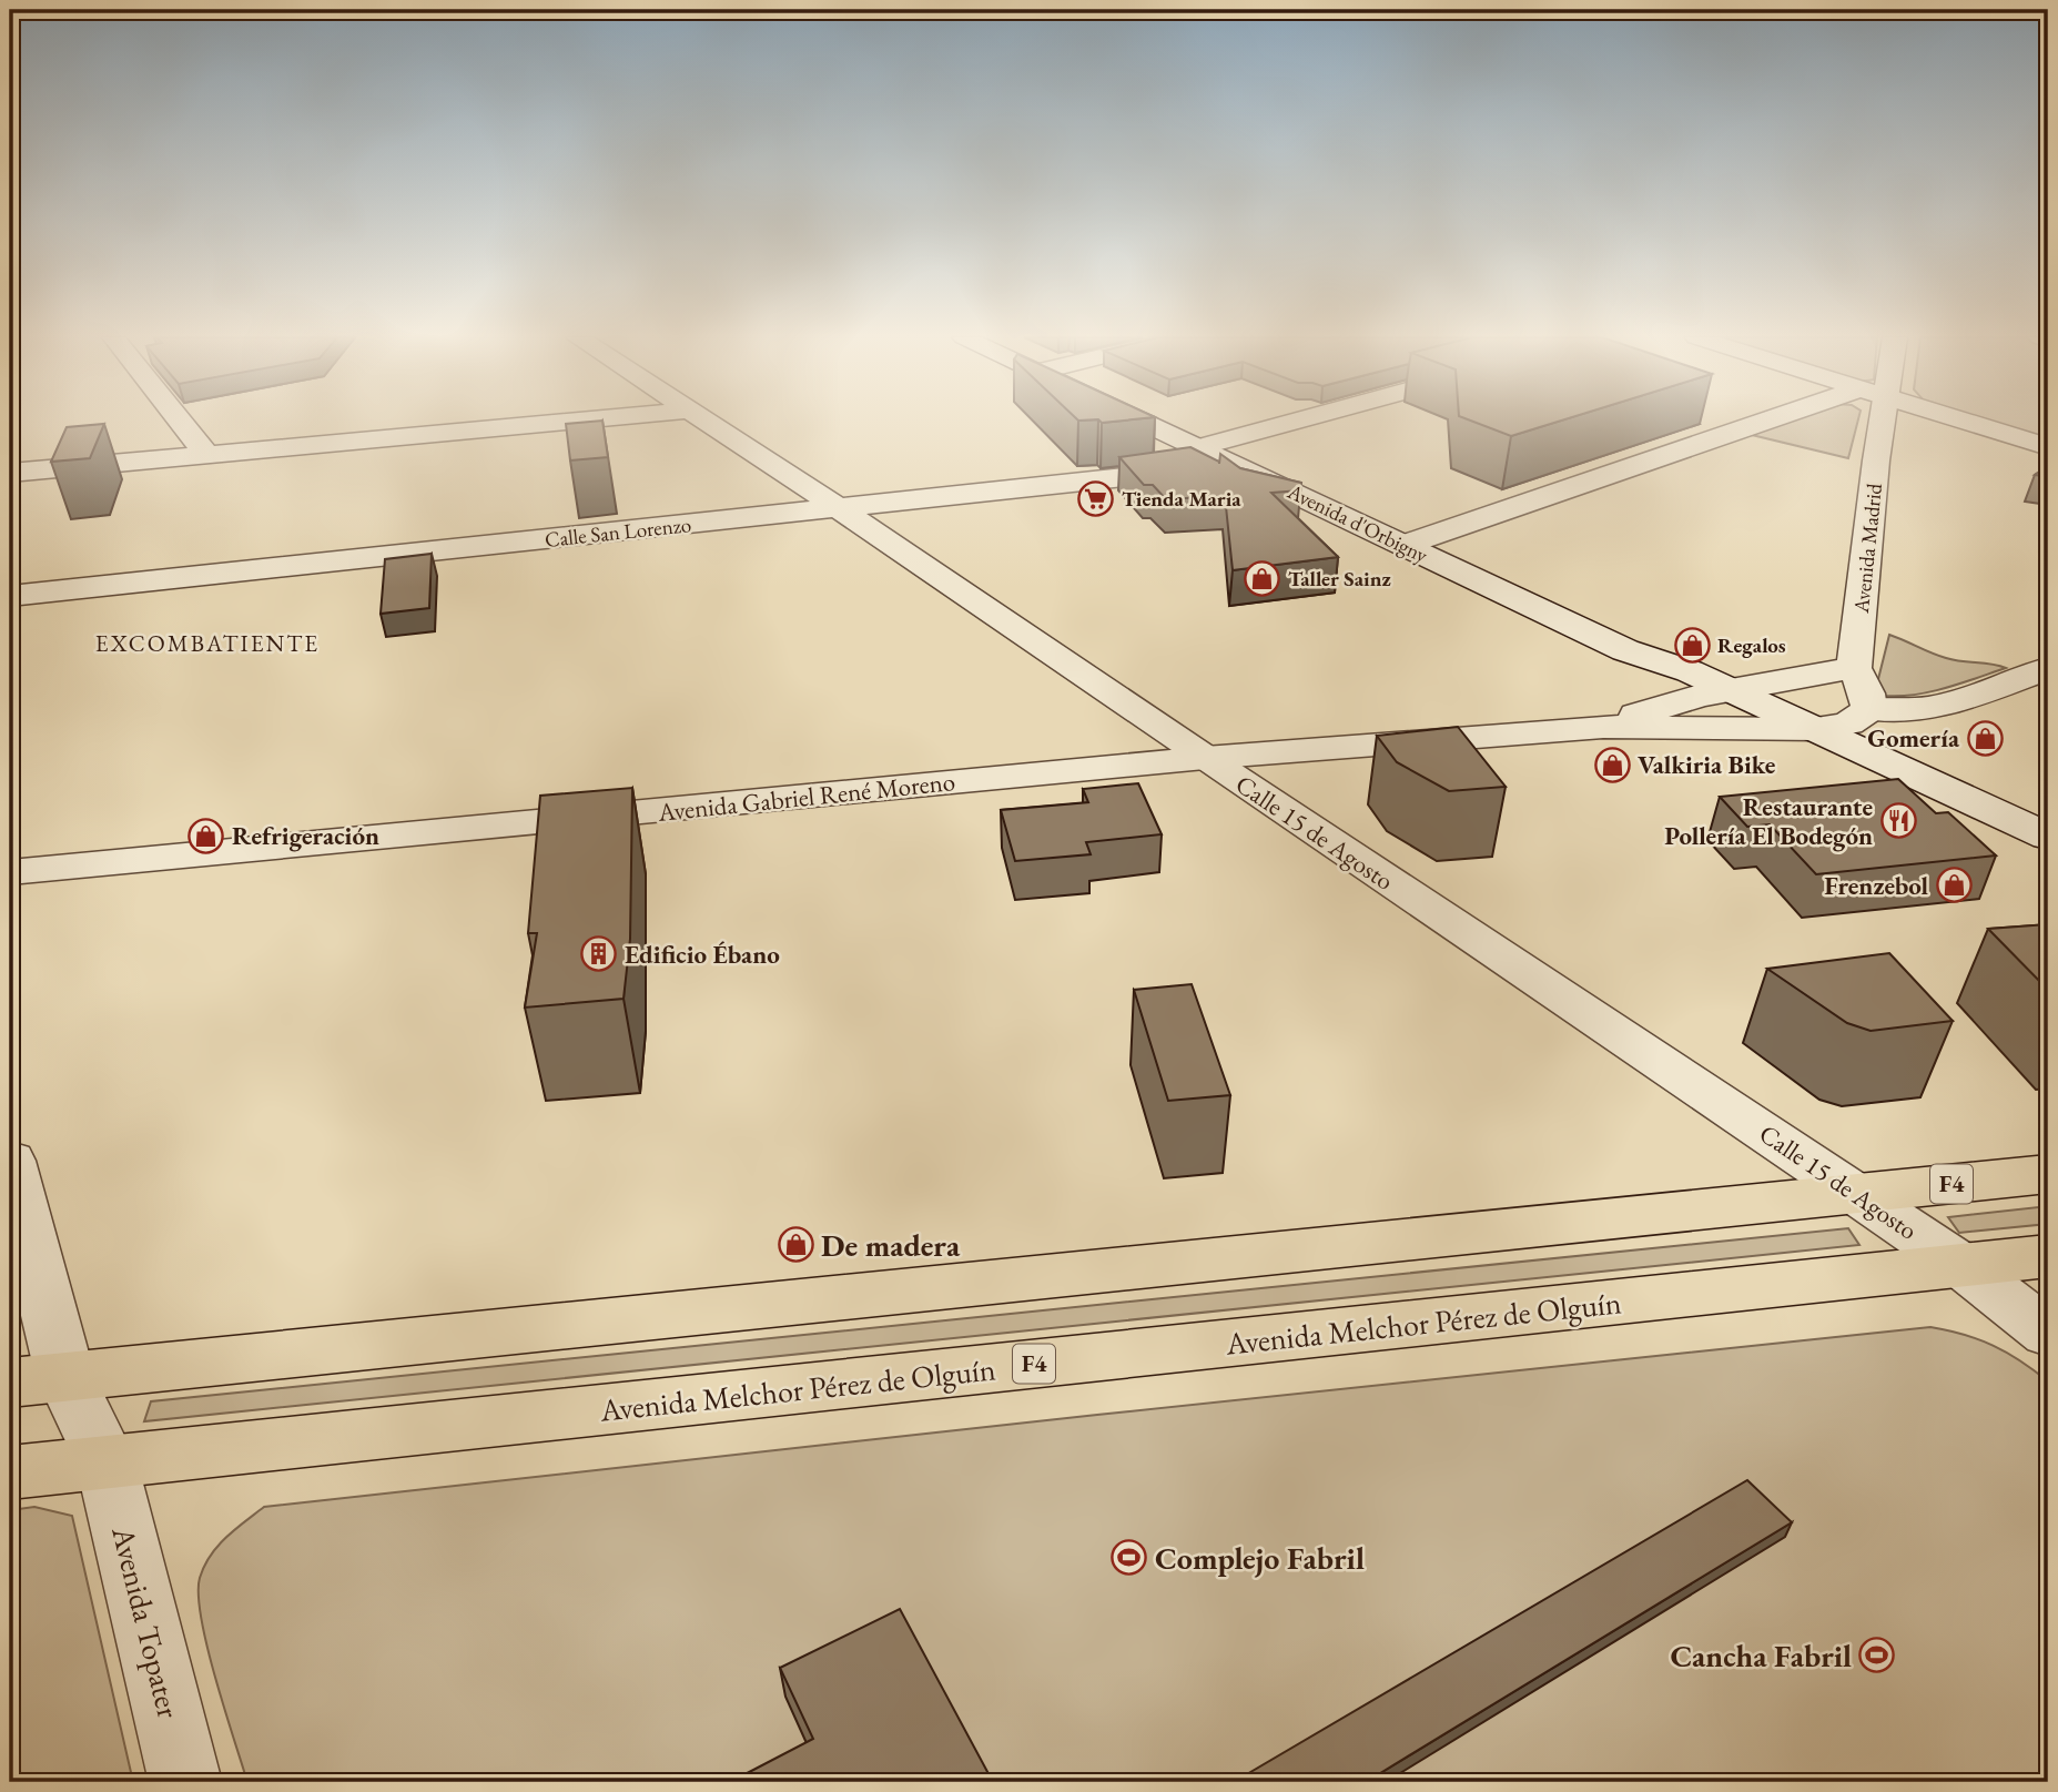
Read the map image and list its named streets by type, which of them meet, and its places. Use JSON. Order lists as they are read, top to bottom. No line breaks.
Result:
{"streets":{"highway":["F4","Avenida Melchor Pérez de Olguín"],"street":["Avenida d'Orbigny","Calle San Lorenzo","Avenida Madrid","Avenida Gabriel René Moreno","Calle 15 de Agosto","Avenida Topater"]},"crossings":[["Avenida d'Orbigny","Calle San Lorenzo"],["Avenida d'Orbigny","Avenida Gabriel René Moreno"],["Calle San Lorenzo","Calle 15 de Agosto"],["Avenida Gabriel René Moreno","Calle 15 de Agosto"],["Calle 15 de Agosto","F4"],["Calle 15 de Agosto","Avenida Melchor Pérez de Olguín"],["F4","Avenida Topater"],["Avenida Melchor Pérez de Olguín","Avenida Topater"]],"districts":["EXCOMBATIENTE"],"places":{"supermarket":["Tienda Maria"],"shop":["Taller Sainz","Regalos","Gomería","Valkiria Bike","Refrigeración","Frenzebol","De madera"],"restaurant":["Restaurante Pollería El Bodegón"],"building":["Edificio Ébano"],"sports":["Complejo Fabril","Cancha Fabril"]}}
